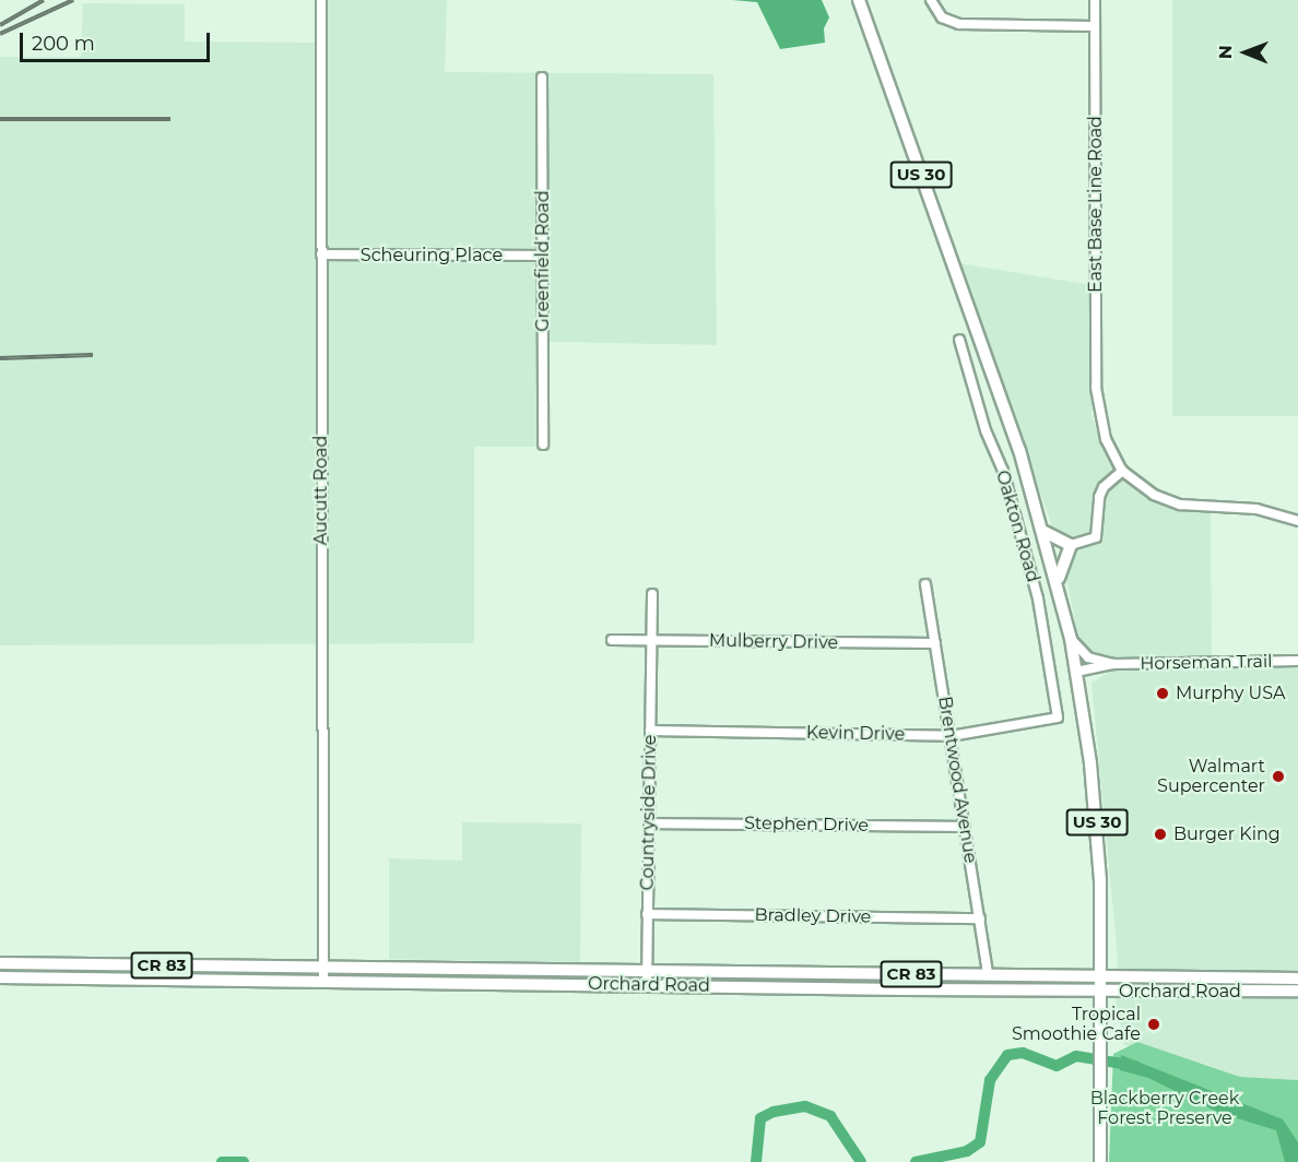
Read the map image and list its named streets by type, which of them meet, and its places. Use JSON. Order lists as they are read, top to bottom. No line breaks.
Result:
{"streets":{"main road":["US 30","CR 83","Orchard Road"],"street":["East Base Line Road","Scheuring Place","Greenfield Road","Aucutt Road","Oakton Road","Mulberry Drive","Horseman Trail","Kevin Drive","Brentwood Avenue","Countryside Drive","Stephen Drive","Bradley Drive"]},"crossings":[["US 30","Horseman Trail"],["US 30","Orchard Road"],["Scheuring Place","Greenfield Road"],["Scheuring Place","Aucutt Road"],["Aucutt Road","Orchard Road"],["Oakton Road","Kevin Drive"],["Mulberry Drive","Brentwood Avenue"],["Mulberry Drive","Countryside Drive"],["Kevin Drive","Brentwood Avenue"],["Kevin Drive","Countryside Drive"],["Brentwood Avenue","Stephen Drive"],["Brentwood Avenue","Bradley Drive"],["Brentwood Avenue","Orchard Road"],["Countryside Drive","Stephen Drive"],["Countryside Drive","Bradley Drive"],["Countryside Drive","Orchard Road"]],"parks":["Blackberry Creek Forest Preserve"],"places":["Murphy USA","Walmart Supercenter","Burger King","Tropical Smoothie Cafe"],"scale_bar":"200 m","north":"left"}
